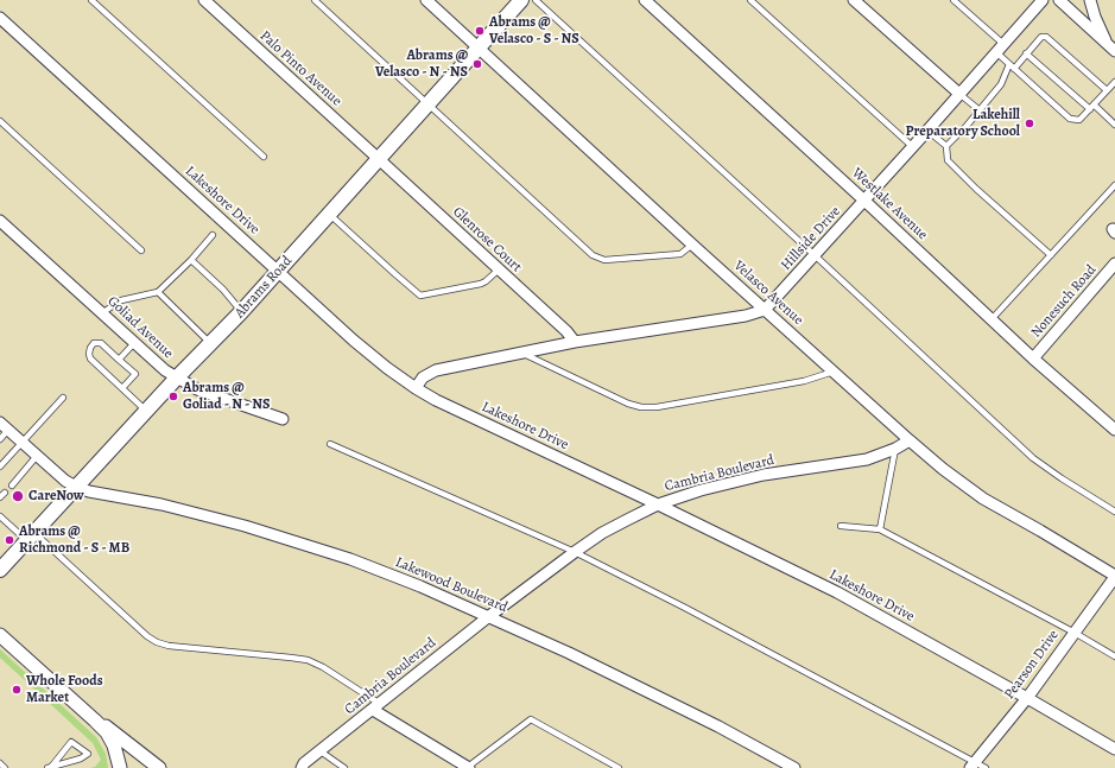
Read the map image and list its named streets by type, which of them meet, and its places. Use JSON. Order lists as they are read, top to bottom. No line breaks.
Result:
{"streets":{"main road":["Abrams Road"],"street":["Palo Pinto Avenue","Lakeshore Drive","Westlake Avenue","Hillside Drive","Glenrose Court","Velasco Avenue","Nonesuch Road","Goliad Avenue","Cambria Boulevard","Lakewood Boulevard","Pearson Drive"]},"crossings":[["Palo Pinto Avenue","Glenrose Court"],["Palo Pinto Avenue","Abrams Road"],["Lakeshore Drive","Abrams Road"],["Lakeshore Drive","Cambria Boulevard"],["Lakeshore Drive","Pearson Drive"],["Westlake Avenue","Hillside Drive"],["Westlake Avenue","Nonesuch Road"],["Hillside Drive","Velasco Avenue"],["Glenrose Court","Abrams Road"],["Abrams Road","Velasco Avenue"],["Abrams Road","Goliad Avenue"],["Abrams Road","Lakewood Boulevard"],["Velasco Avenue","Cambria Boulevard"],["Velasco Avenue","Pearson Drive"],["Cambria Boulevard","Lakewood Boulevard"]],"places":["Abrams @ Velasco - S - NS","Abrams @ Velasco - N - NS","Lakehill Preparatory School","Abrams @ Goliad - N - NS","CareNow","Abrams @ Richmond - S - MB","Whole Foods Market"]}
